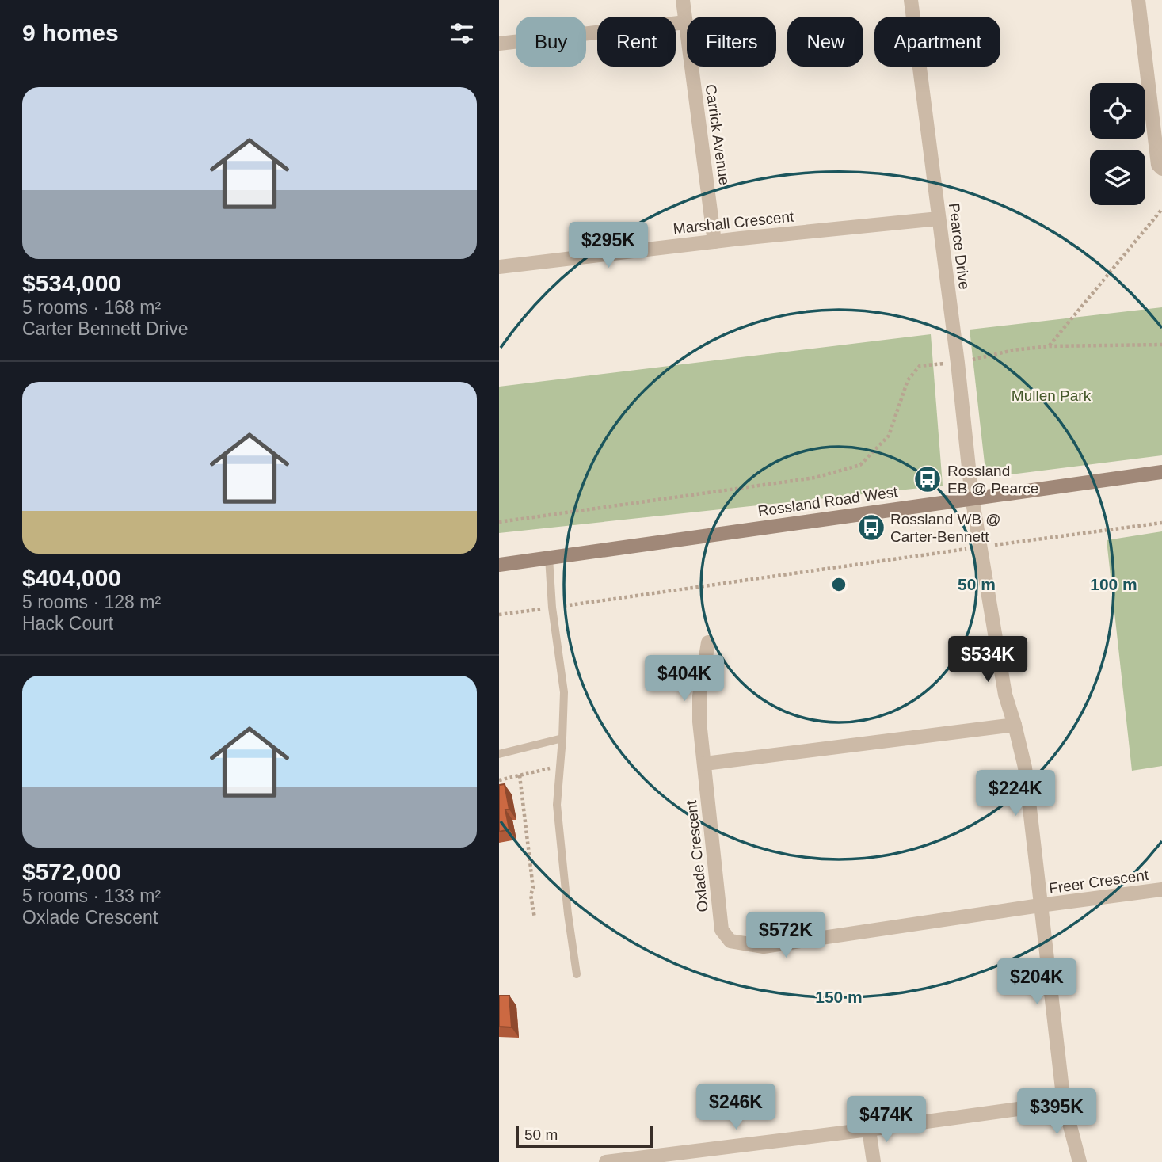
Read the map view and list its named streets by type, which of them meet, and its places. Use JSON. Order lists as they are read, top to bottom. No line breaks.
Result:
{"streets":{"main road":["Rossland Road West"],"street":["Carrick Avenue","Marshall Crescent","Pearce Drive","Oxlade Crescent","Freer Crescent"]},"crossings":[["Carrick Avenue","Marshall Crescent"],["Marshall Crescent","Pearce Drive"],["Pearce Drive","Rossland Road West"],["Pearce Drive","Oxlade Crescent"],["Pearce Drive","Freer Crescent"],["Oxlade Crescent","Freer Crescent"]],"parks":["Mullen Park"],"places":{"bus stop":["Rossland EB @ Pearce","Rossland WB @ Carter-Bennett"]},"scale_bar":"50 m","page":{"heading":"9 homes","chip":["Buy","Rent","Filters","New","Apartment"],"list":[{"name":"$534,000","note":"5 rooms · 168 m² · Carter Bennett Drive"},{"name":"$404,000","note":"5 rooms · 128 m² · Hack Court"},{"name":"$572,000","note":"5 rooms · 133 m² · Oxlade Crescent"}],"price":["$295K","$534K","$404K","$224K","$572K","$204K","$246K","$395K","$474K"],"scale":"50 m"},"rings":["50 m","100 m","150 m"]}
